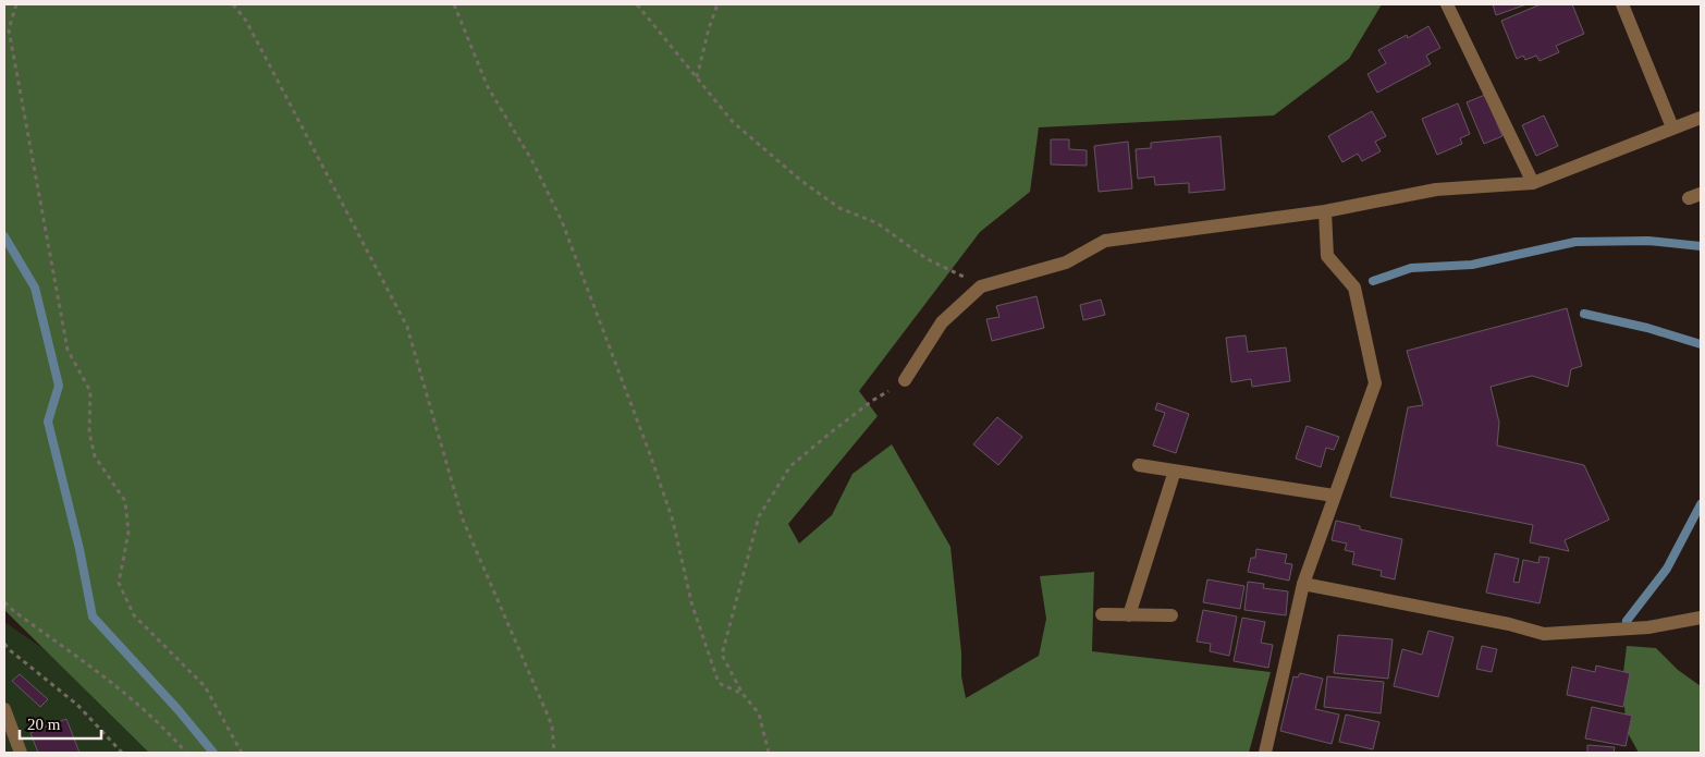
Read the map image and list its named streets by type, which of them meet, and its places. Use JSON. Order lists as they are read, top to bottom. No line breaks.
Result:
{"scale_bar":"20 m"}
